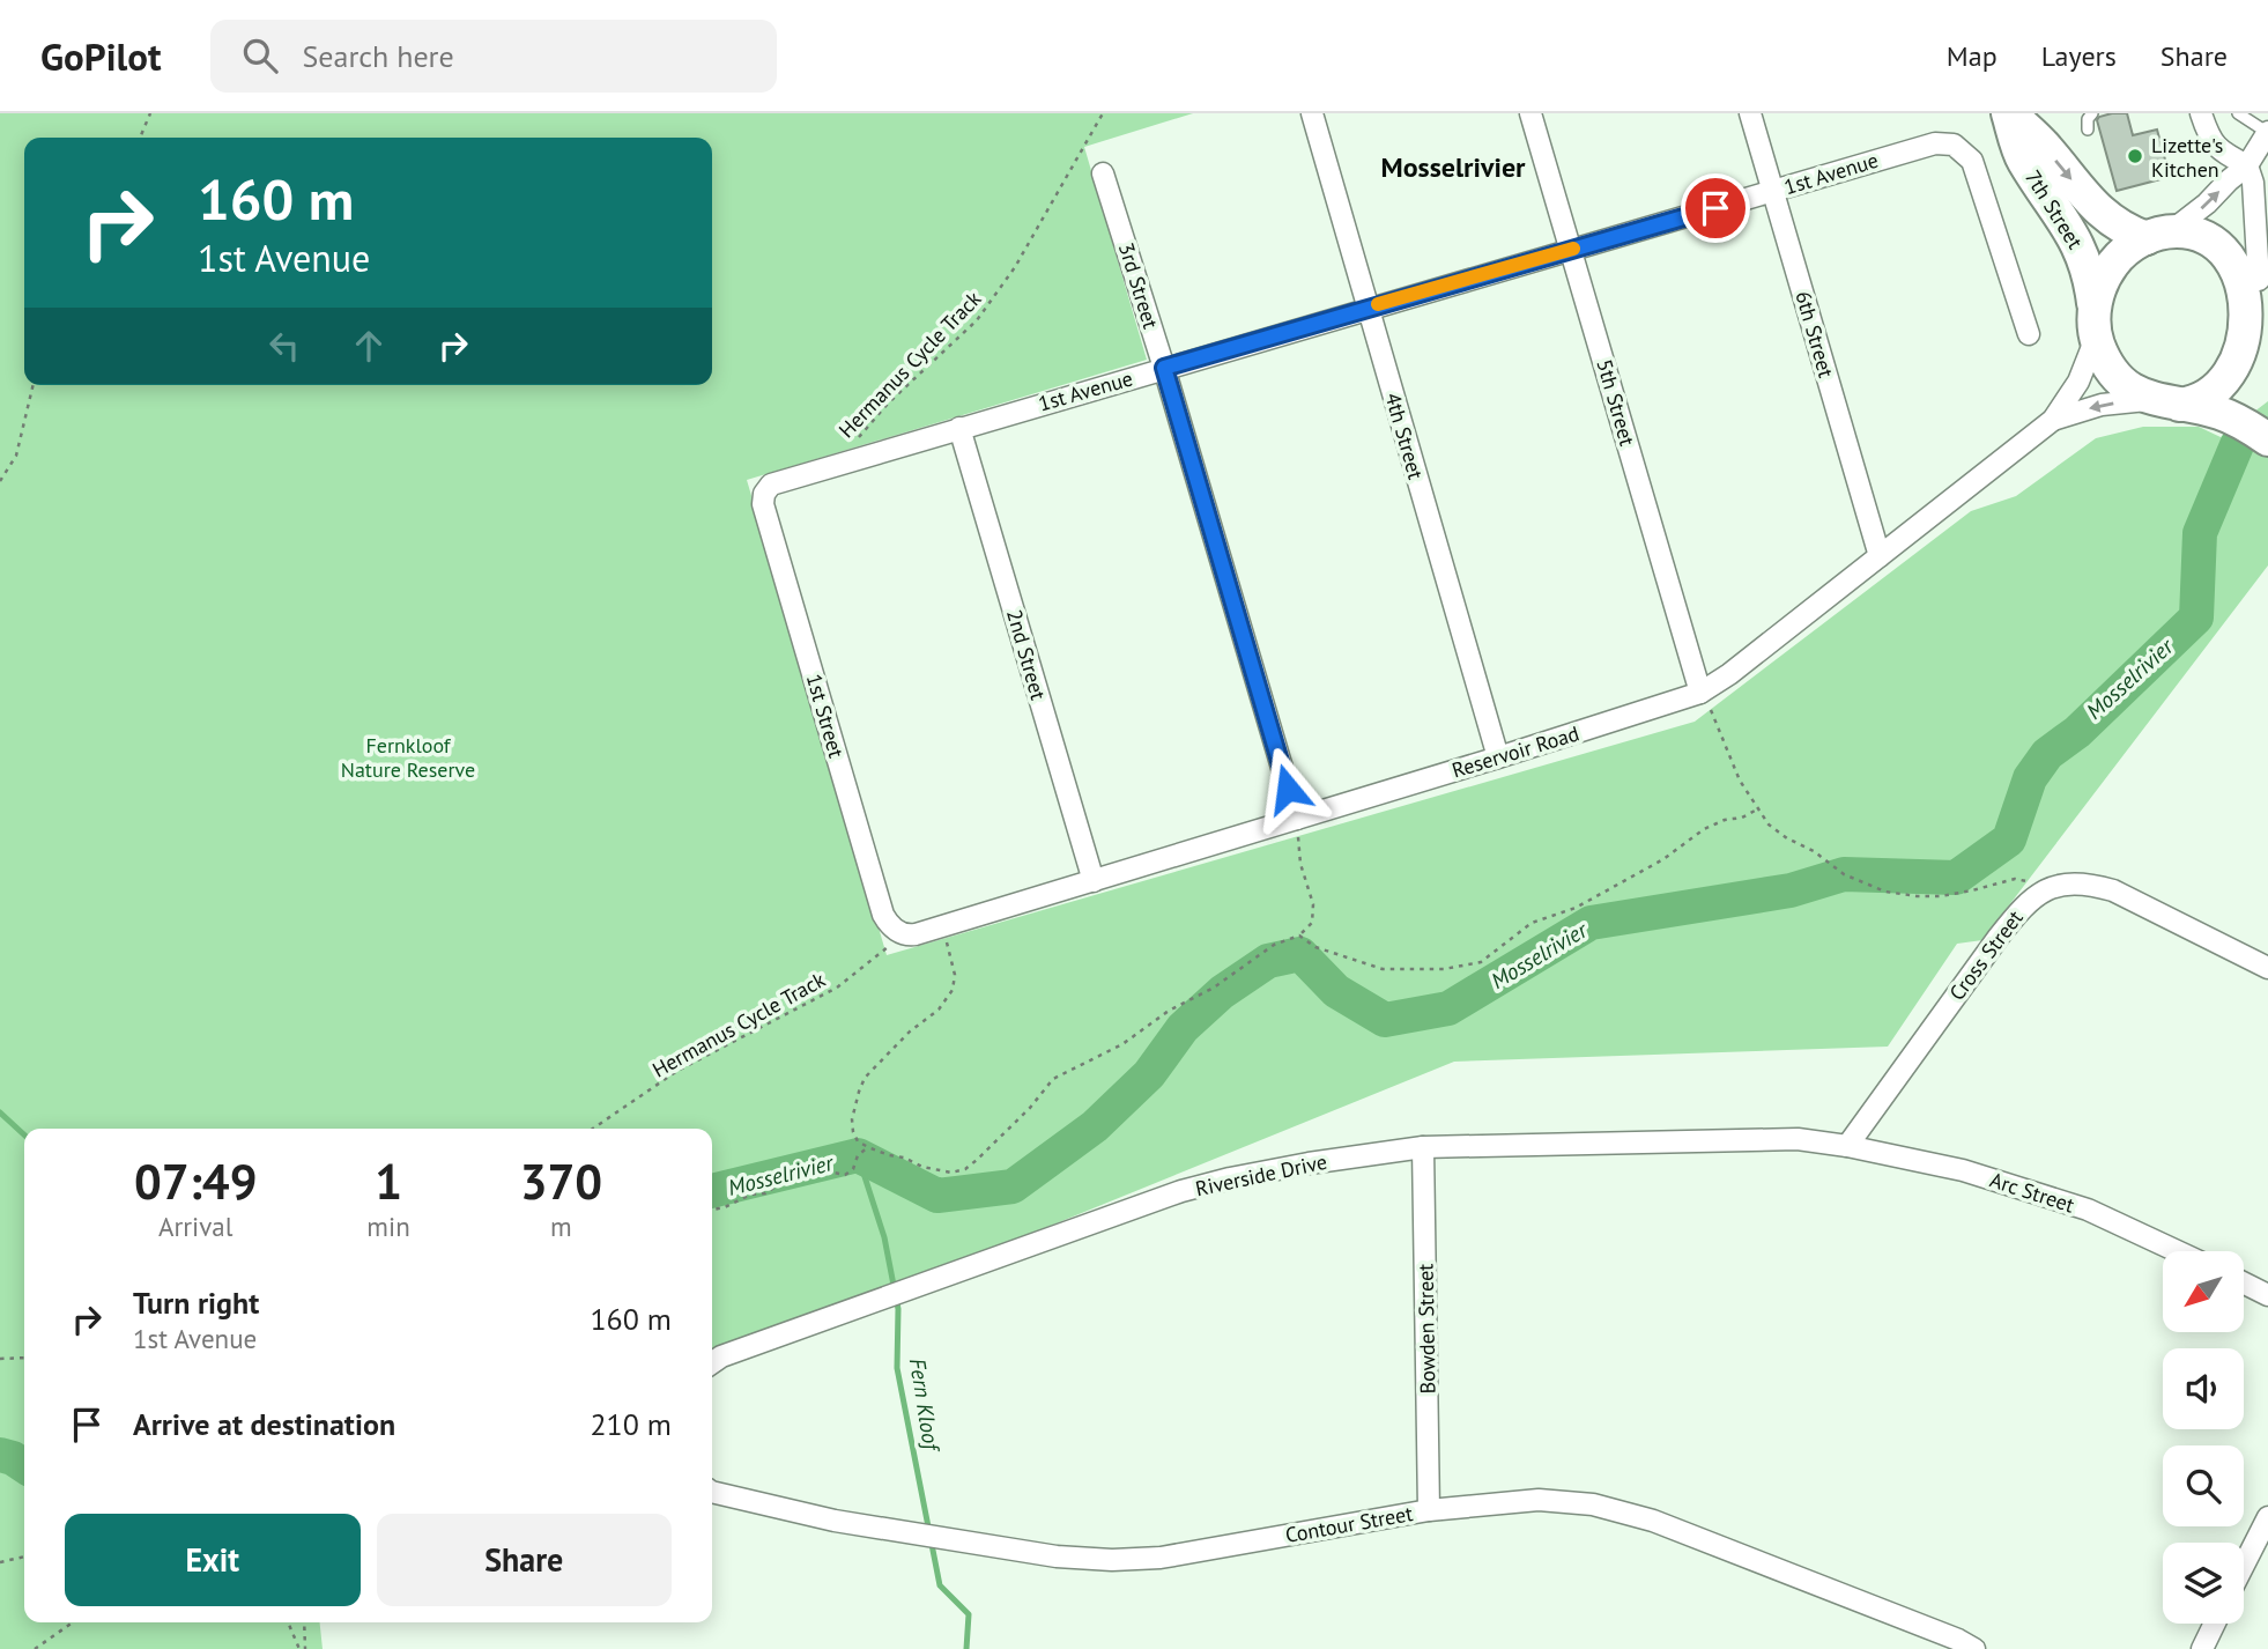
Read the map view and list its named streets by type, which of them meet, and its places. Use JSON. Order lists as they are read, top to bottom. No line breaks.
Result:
{"streets":{"main road":["7th Street"],"street":["1st Avenue","3rd Street","6th Street","5th Street","4th Street","2nd Street","1st Street","Reservoir Road","Cross Street","Riverside Drive","Arc Street","Bowden Street","Contour Street"],"path":["Hermanus Cycle Track"]},"crossings":[["1st Avenue","3rd Street"],["1st Avenue","6th Street"],["1st Avenue","Hermanus Cycle Track"],["1st Avenue","5th Street"],["1st Avenue","4th Street"],["1st Avenue","2nd Street"],["1st Avenue","1st Street"],["7th Street","Reservoir Road"],["3rd Street","Reservoir Road"],["6th Street","Reservoir Road"],["Hermanus Cycle Track","1st Street"],["Hermanus Cycle Track","Reservoir Road"],["5th Street","Reservoir Road"],["4th Street","Reservoir Road"],["2nd Street","Reservoir Road"],["1st Street","Reservoir Road"],["Cross Street","Riverside Drive"],["Cross Street","Arc Street"],["Riverside Drive","Arc Street"],["Riverside Drive","Bowden Street"],["Bowden Street","Contour Street"]],"districts":["Mosselrivier"],"water":["Mosselrivier","Fern Kloof"],"parks":["Fernkloof Nature Reserve"],"places":["Lizette's Kitchen"],"north":"bottom left","page":{"header":"GoPilot","search":"Search here","nav":["Map","Layers","Share"],"turn":["160 m","1st Avenue"],"eta":["07:49","Arrival","1","min","370","m"],"list":[{"name":"Turn right","note":"1st Avenue","value":"160 m"},{"name":"Arrive at destination","value":"210 m"}],"buttons":["Exit","Share"]}}
